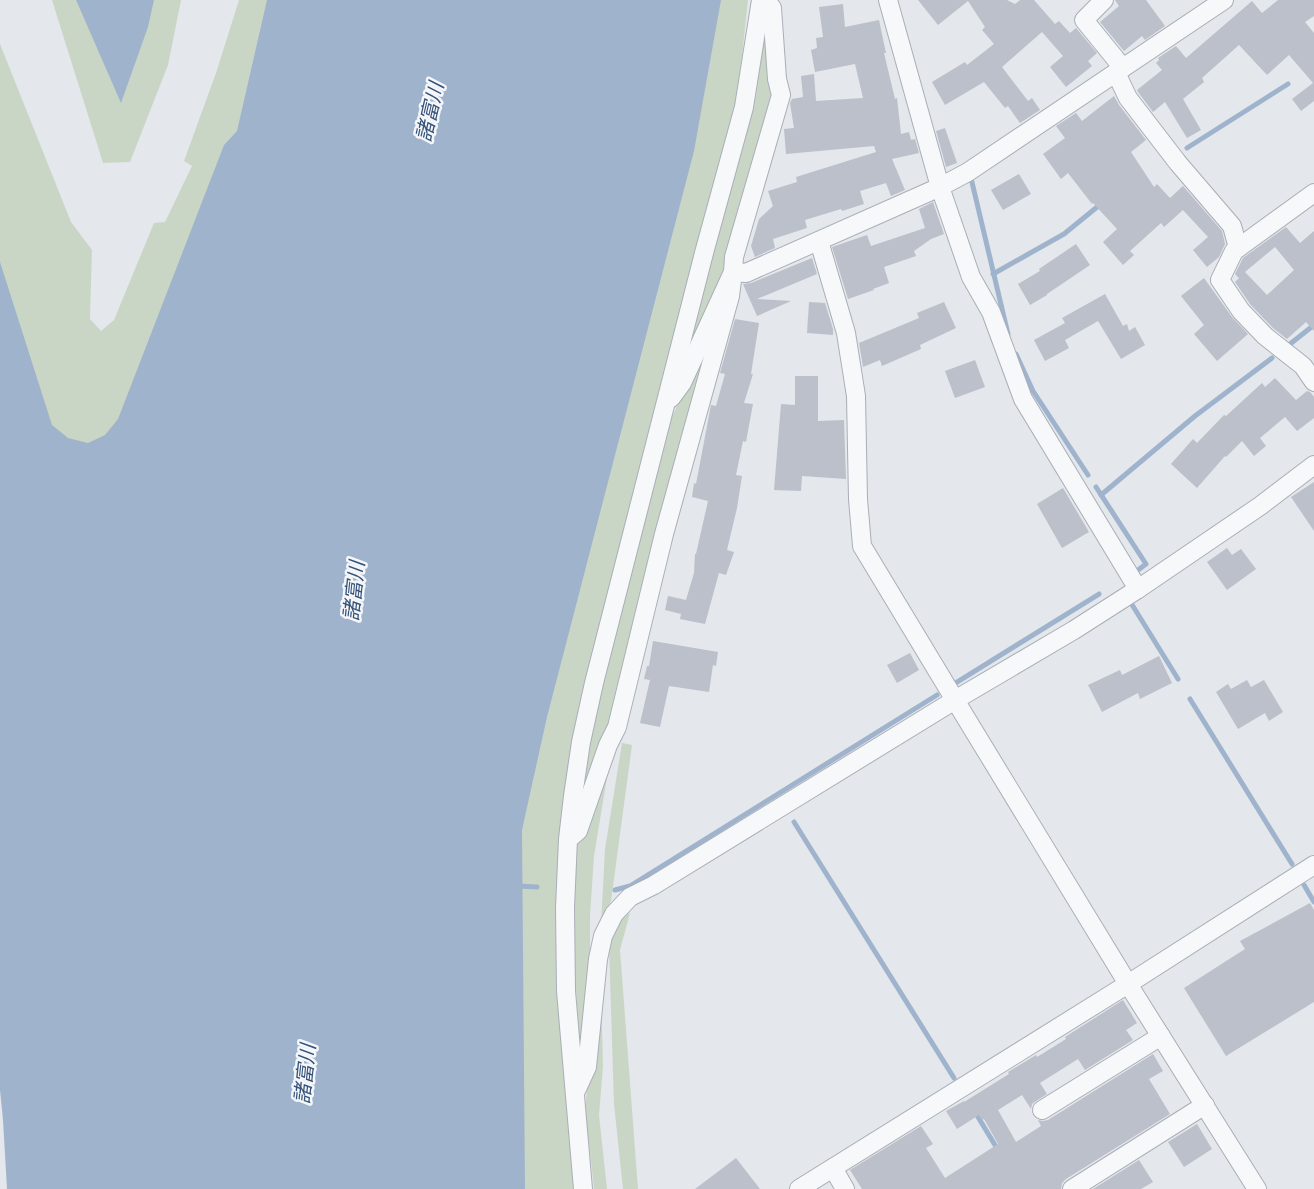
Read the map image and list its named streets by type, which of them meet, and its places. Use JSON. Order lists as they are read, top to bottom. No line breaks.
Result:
{"water":["諸富川"]}
